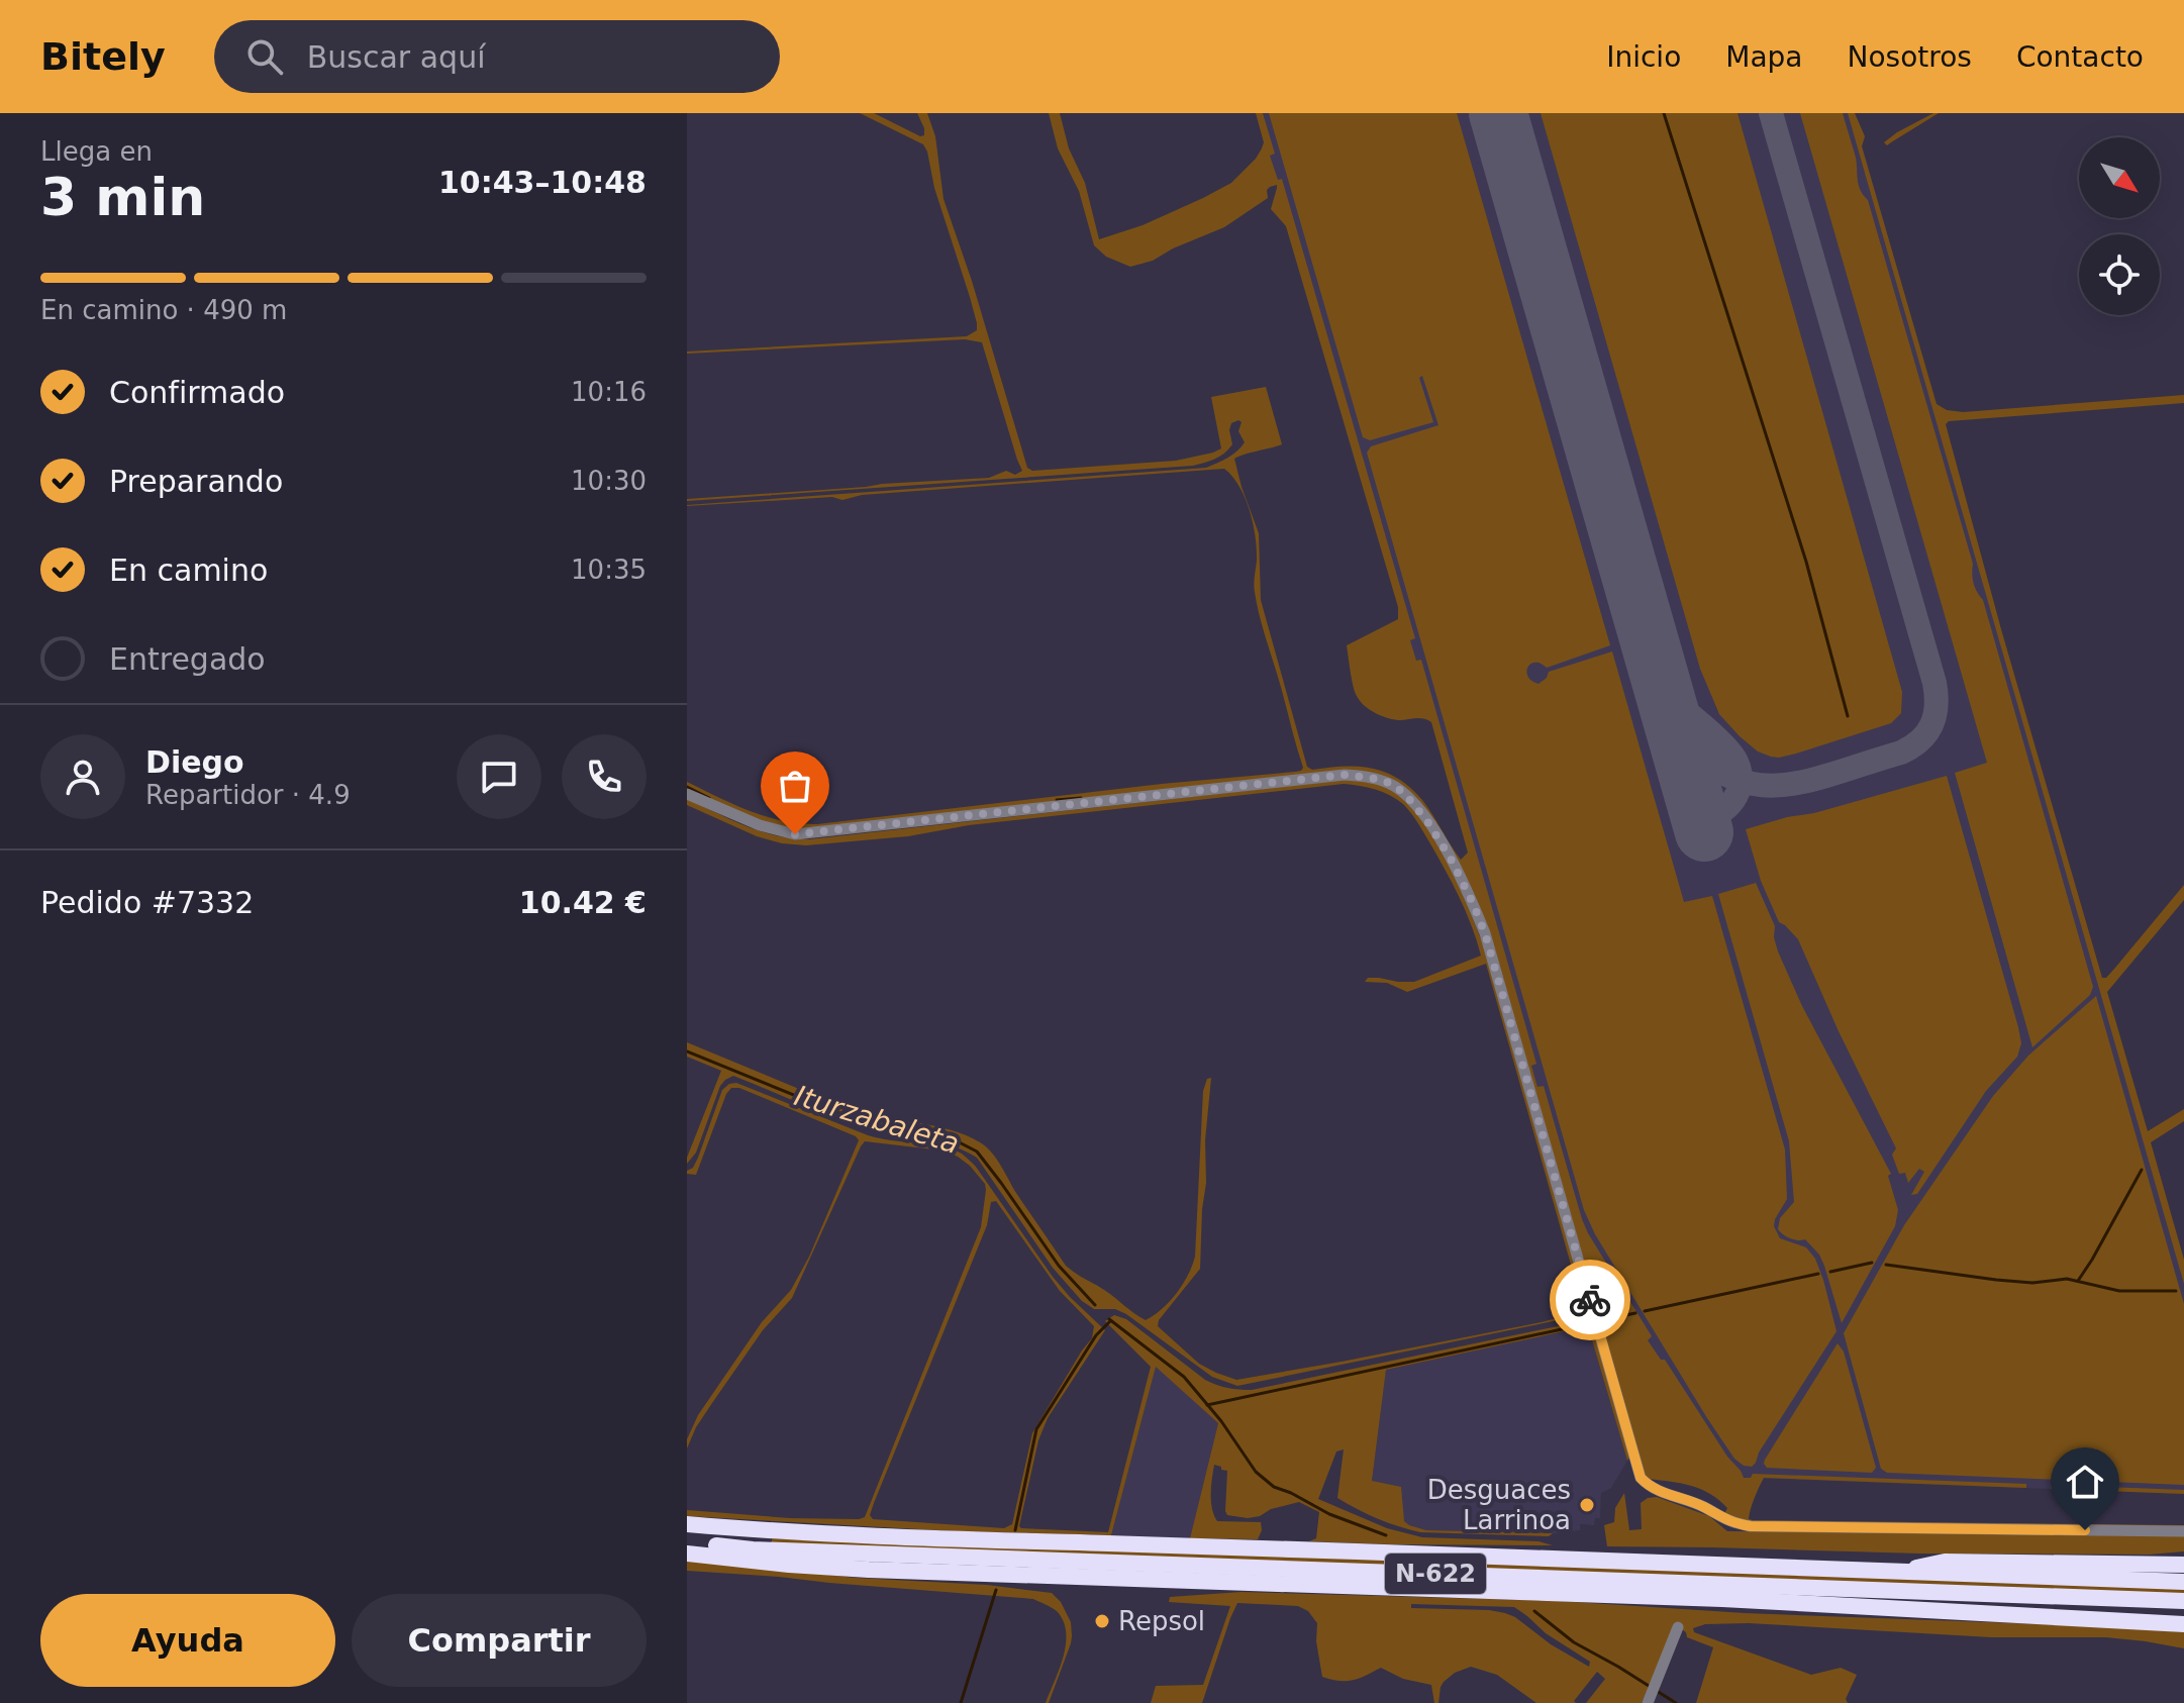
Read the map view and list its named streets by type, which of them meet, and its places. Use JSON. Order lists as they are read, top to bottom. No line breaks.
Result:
{"streets":{"highway":["N-622"]},"water":["Iturzabaleta"],"places":["Desguaces Larrinoa","Repsol"],"north":"bottom right","page":{"header":"Bitely","search":"Buscar aquí","nav":["Inicio","Mapa","Nosotros","Contacto"],"heading":["3 min","Llega en","10:43–10:48"],"panel":["Diego","Repartidor · 4.9","Pedido #7332","10.42 €"],"bar":"En camino · 490 m","list":[["Confirmado","10:16"],["Preparando","10:30"],["En camino","10:35"],"Entregado"],"buttons":["Ayuda","Compartir"]}}
